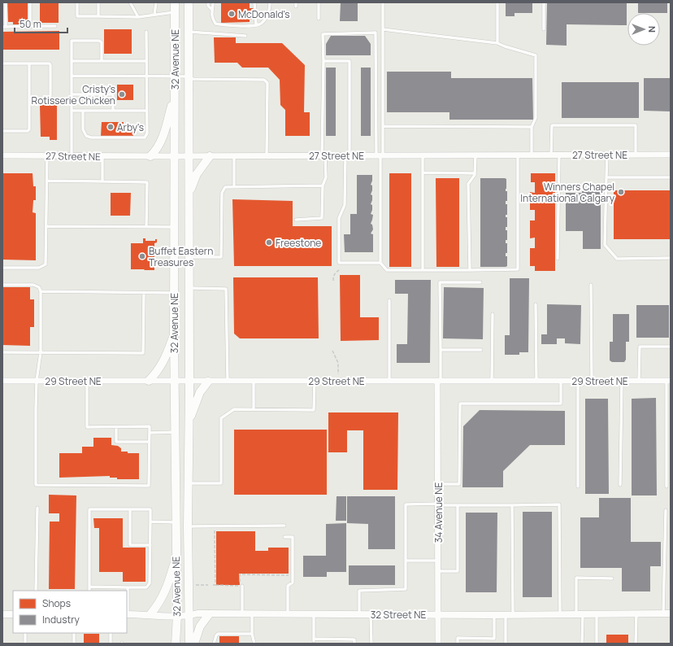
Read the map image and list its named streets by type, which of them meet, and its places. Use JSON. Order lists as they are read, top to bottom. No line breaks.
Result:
{"streets":{"main road":["32 Avenue NE"],"street":["27 Street NE","29 Street NE","34 Avenue NE","32 Street NE"]},"crossings":[["32 Avenue NE","27 Street NE"],["32 Avenue NE","29 Street NE"],["32 Avenue NE","32 Street NE"],["29 Street NE","34 Avenue NE"],["34 Avenue NE","32 Street NE"]],"places":["McDonald's","Cristy's Rotisserie Chicken","Arby's","Winners Chapel International Calgary","Freestone","Buffet Eastern Treasures"],"legend":["Shops","Industry"],"scale_bar":"50 m","north":"right"}
